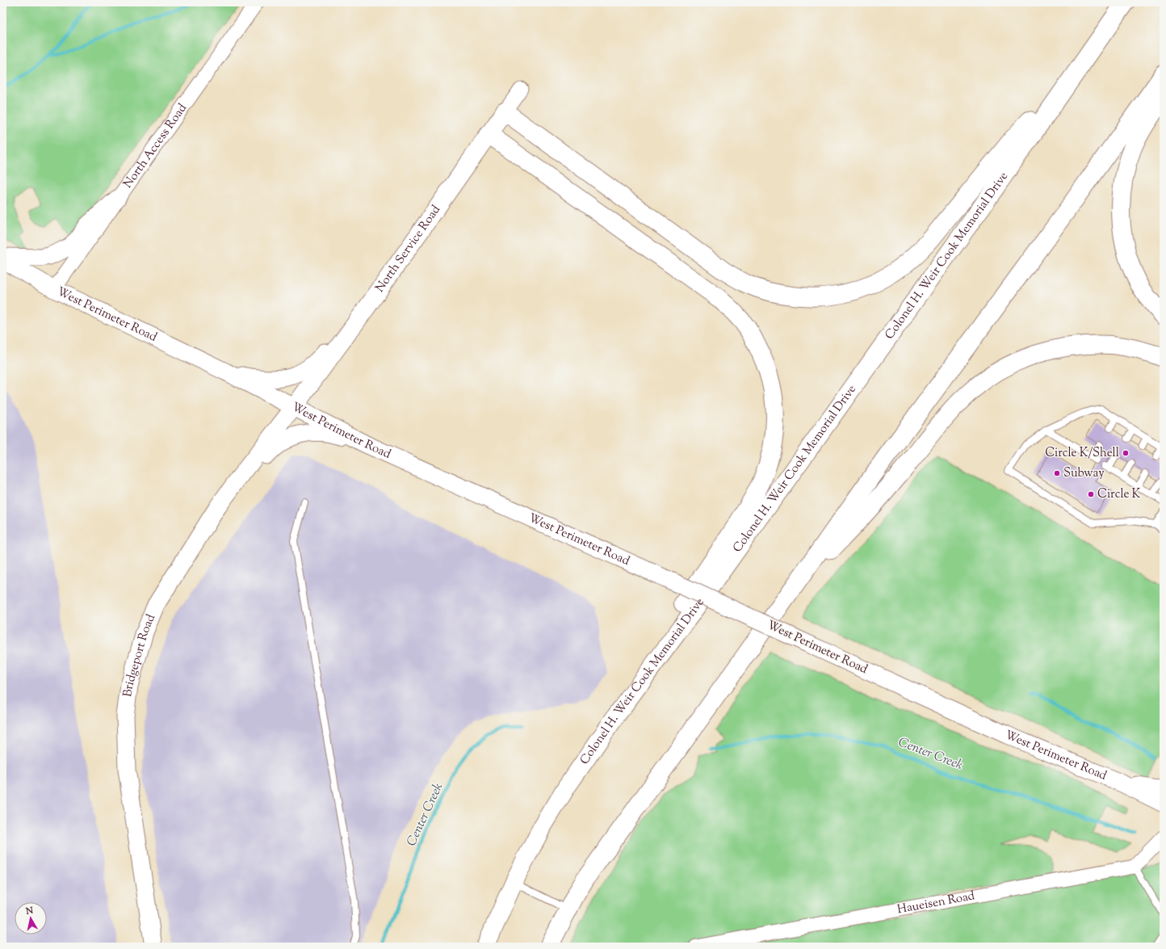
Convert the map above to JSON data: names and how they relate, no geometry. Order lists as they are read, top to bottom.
{
  "streets": {
    "highway": ["Colonel H. Weir Cook Memorial Drive"],
    "street": [
      "North Access Road",
      "North Service Road",
      "West Perimeter Road",
      "Bridgeport Road",
      "Haueisen Road"
    ]
  },
  "crossings": [
    ["North Access Road", "West Perimeter Road"],
    ["North Service Road", "West Perimeter Road"],
    ["North Service Road", "Bridgeport Road"],
    ["West Perimeter Road", "Bridgeport Road"]
  ],
  "water": ["Center Creek"],
  "places": ["Circle K/Shell", "Subway", "Circle K"],
  "north": "top"
}
